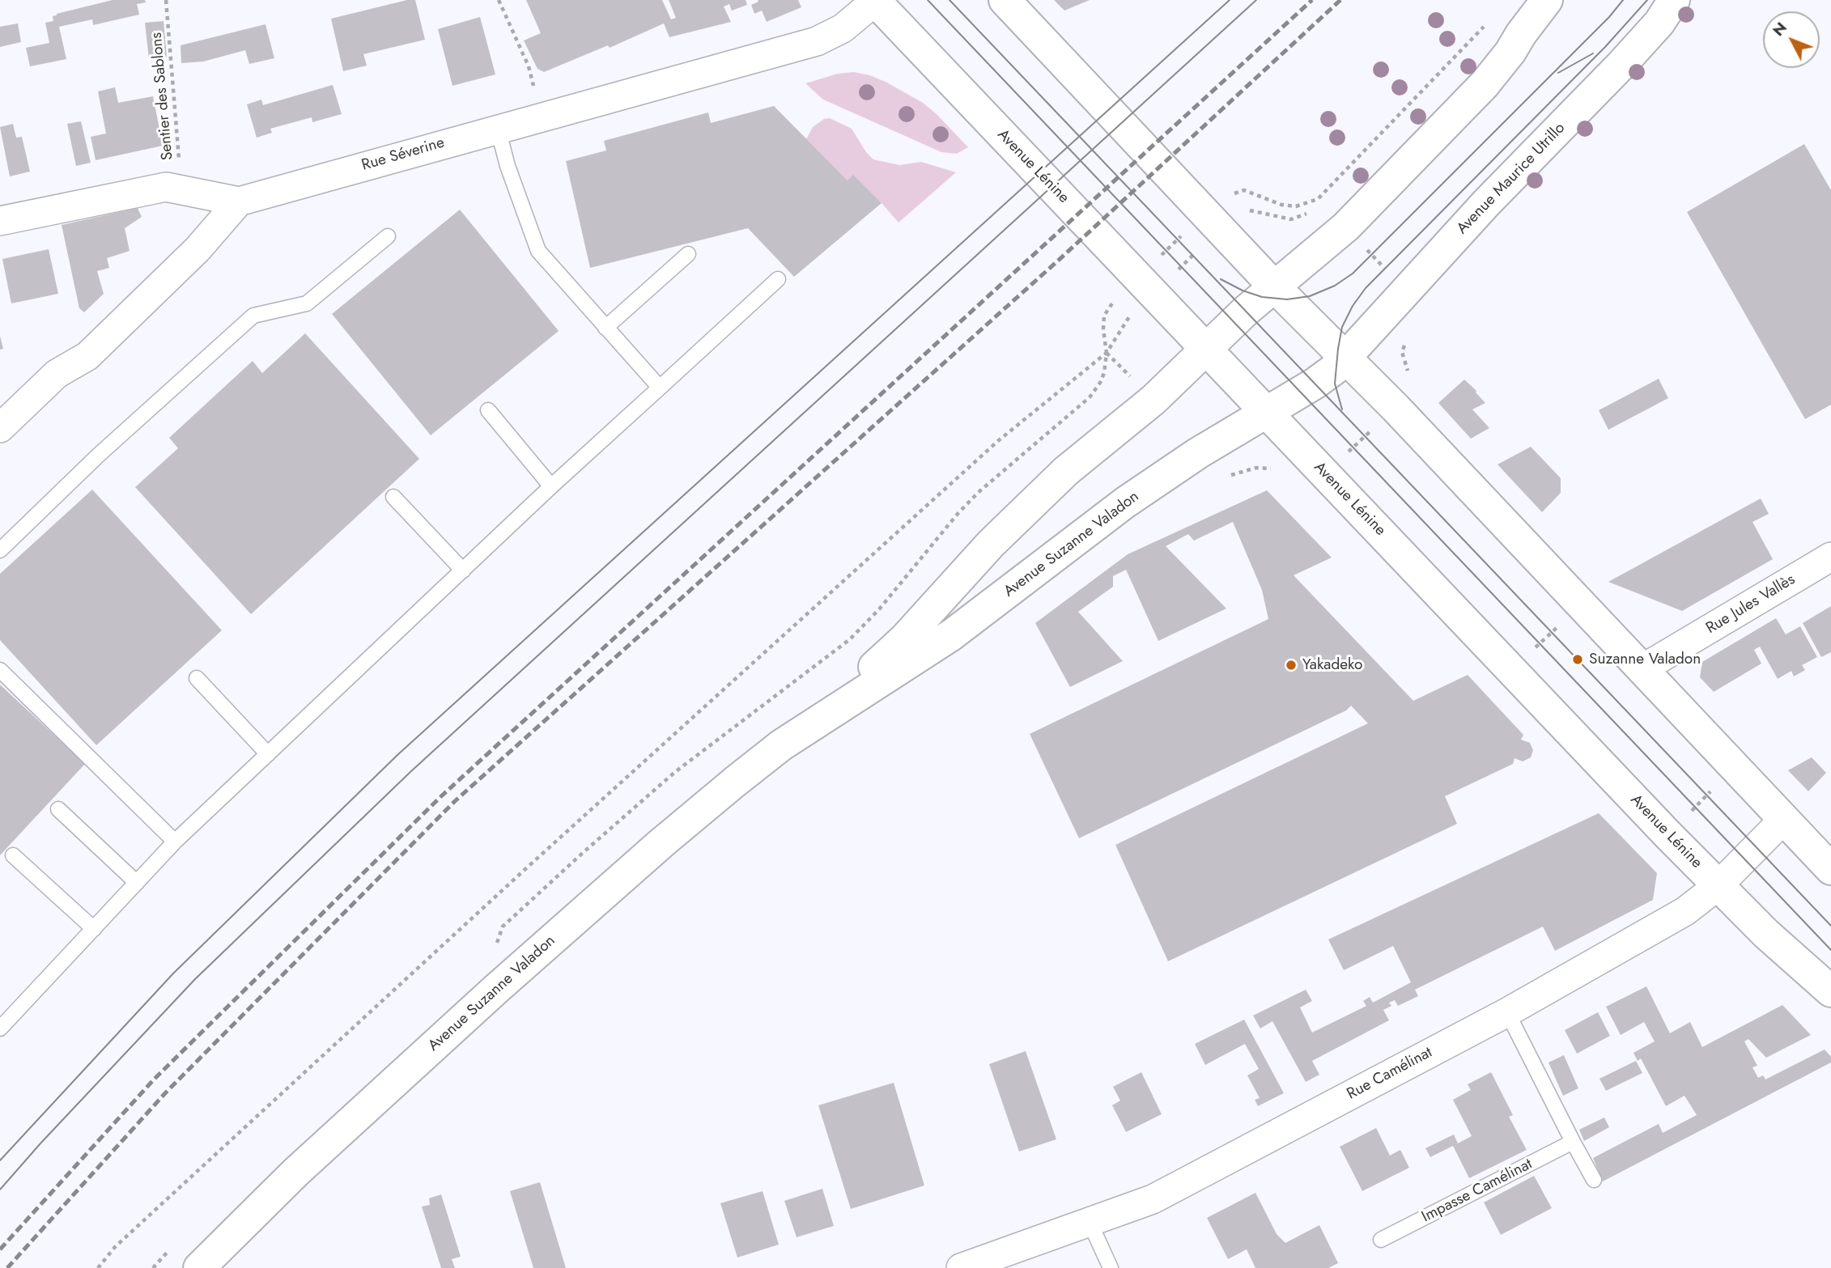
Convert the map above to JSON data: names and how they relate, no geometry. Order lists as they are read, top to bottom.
{
  "streets": {
    "street": [
      "Rue Séverine",
      "Avenue Lénine",
      "Avenue Maurice Utrillo",
      "Avenue Suzanne Valadon",
      "Rue Jules Vallès",
      "Rue Camélinat"
    ],
    "lane": ["Impasse Camélinat"],
    "path": ["Sentier des Sablons"]
  },
  "crossings": [
    ["Rue Séverine", "Avenue Lénine"],
    ["Avenue Lénine", "Avenue Suzanne Valadon"],
    ["Avenue Lénine", "Rue Camélinat"],
    ["Avenue Maurice Utrillo", "Avenue Suzanne Valadon"]
  ],
  "places": ["Suzanne Valadon", "Yakadeko"],
  "north": "top left"
}
